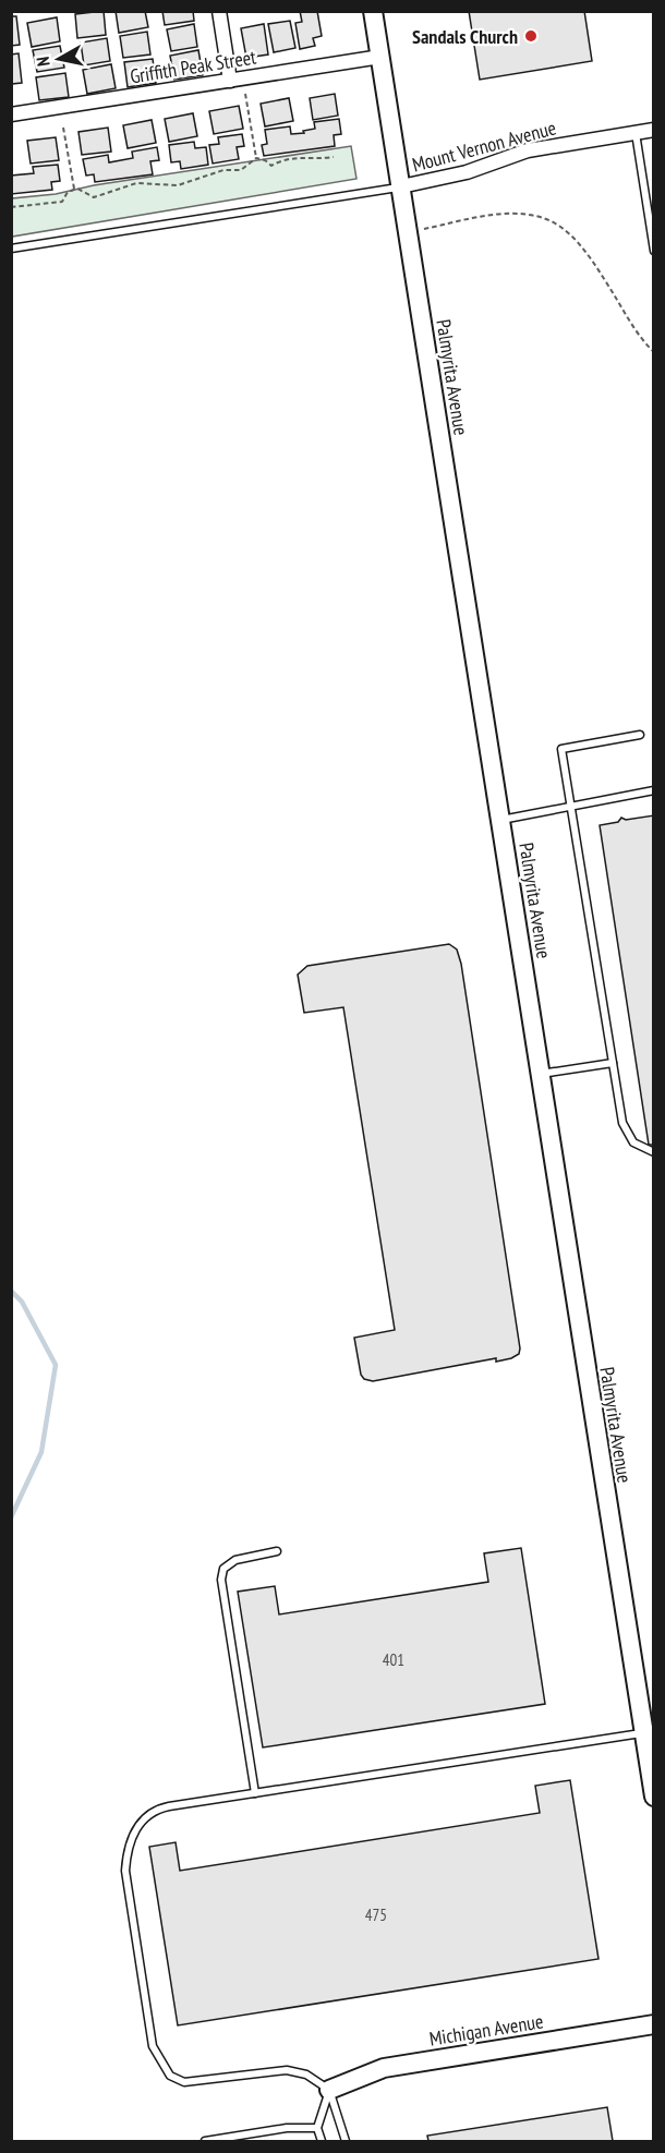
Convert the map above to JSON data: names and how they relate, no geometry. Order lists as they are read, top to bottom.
{
  "streets": {
    "street": [
      "Griffith Peak Street",
      "Mount Vernon Avenue",
      "Palmyrita Avenue",
      "Michigan Avenue"
    ]
  },
  "crossings": [
    ["Griffith Peak Street", "Palmyrita Avenue"],
    ["Mount Vernon Avenue", "Palmyrita Avenue"]
  ],
  "places": ["Sandals Church"],
  "house_numbers": ["401", "475"],
  "north": "left"
}
